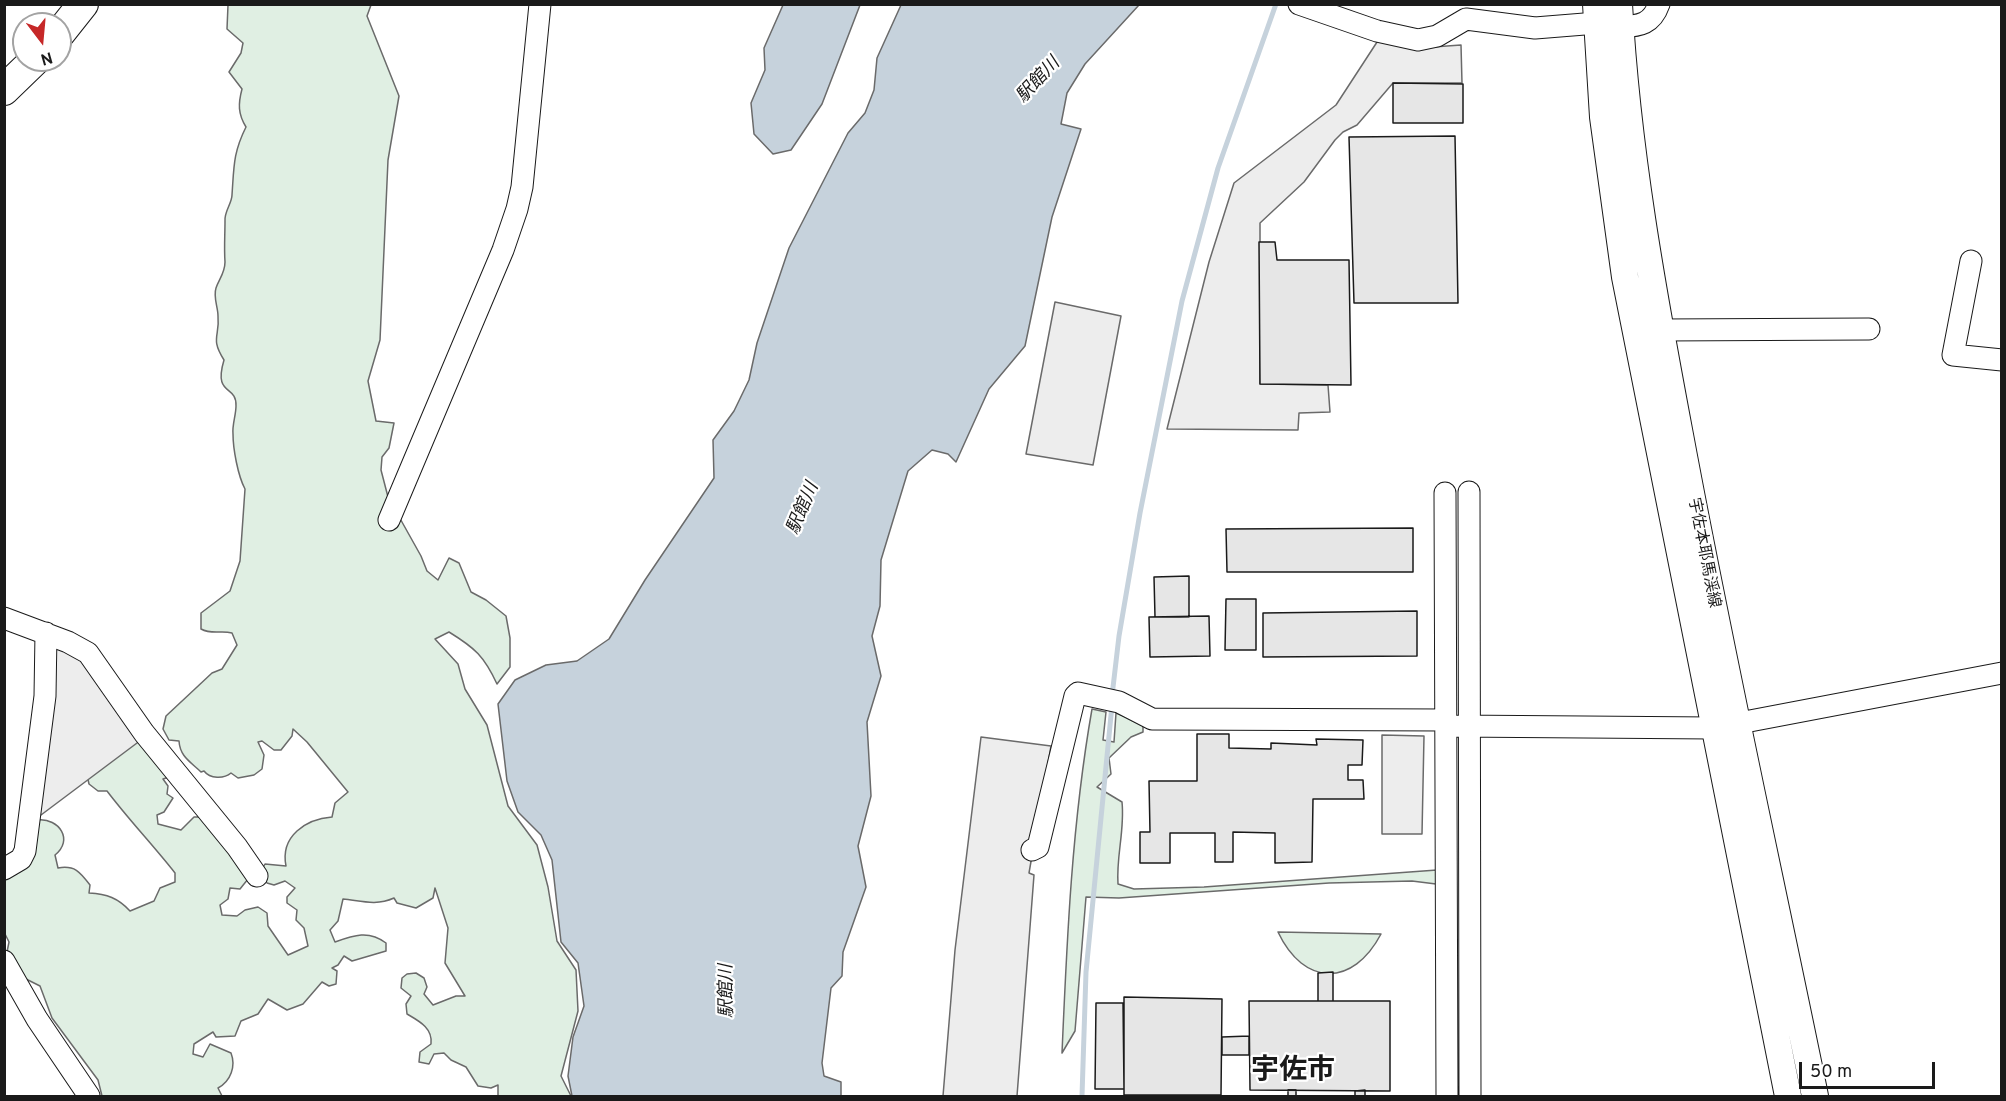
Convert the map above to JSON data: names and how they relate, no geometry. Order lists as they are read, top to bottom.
{
  "streets": {
    "main road": ["宇佐本耶馬渓線"]
  },
  "districts": ["宇佐市"],
  "water": ["駅館川"],
  "scale_bar": "50 m",
  "north": "bottom"
}
